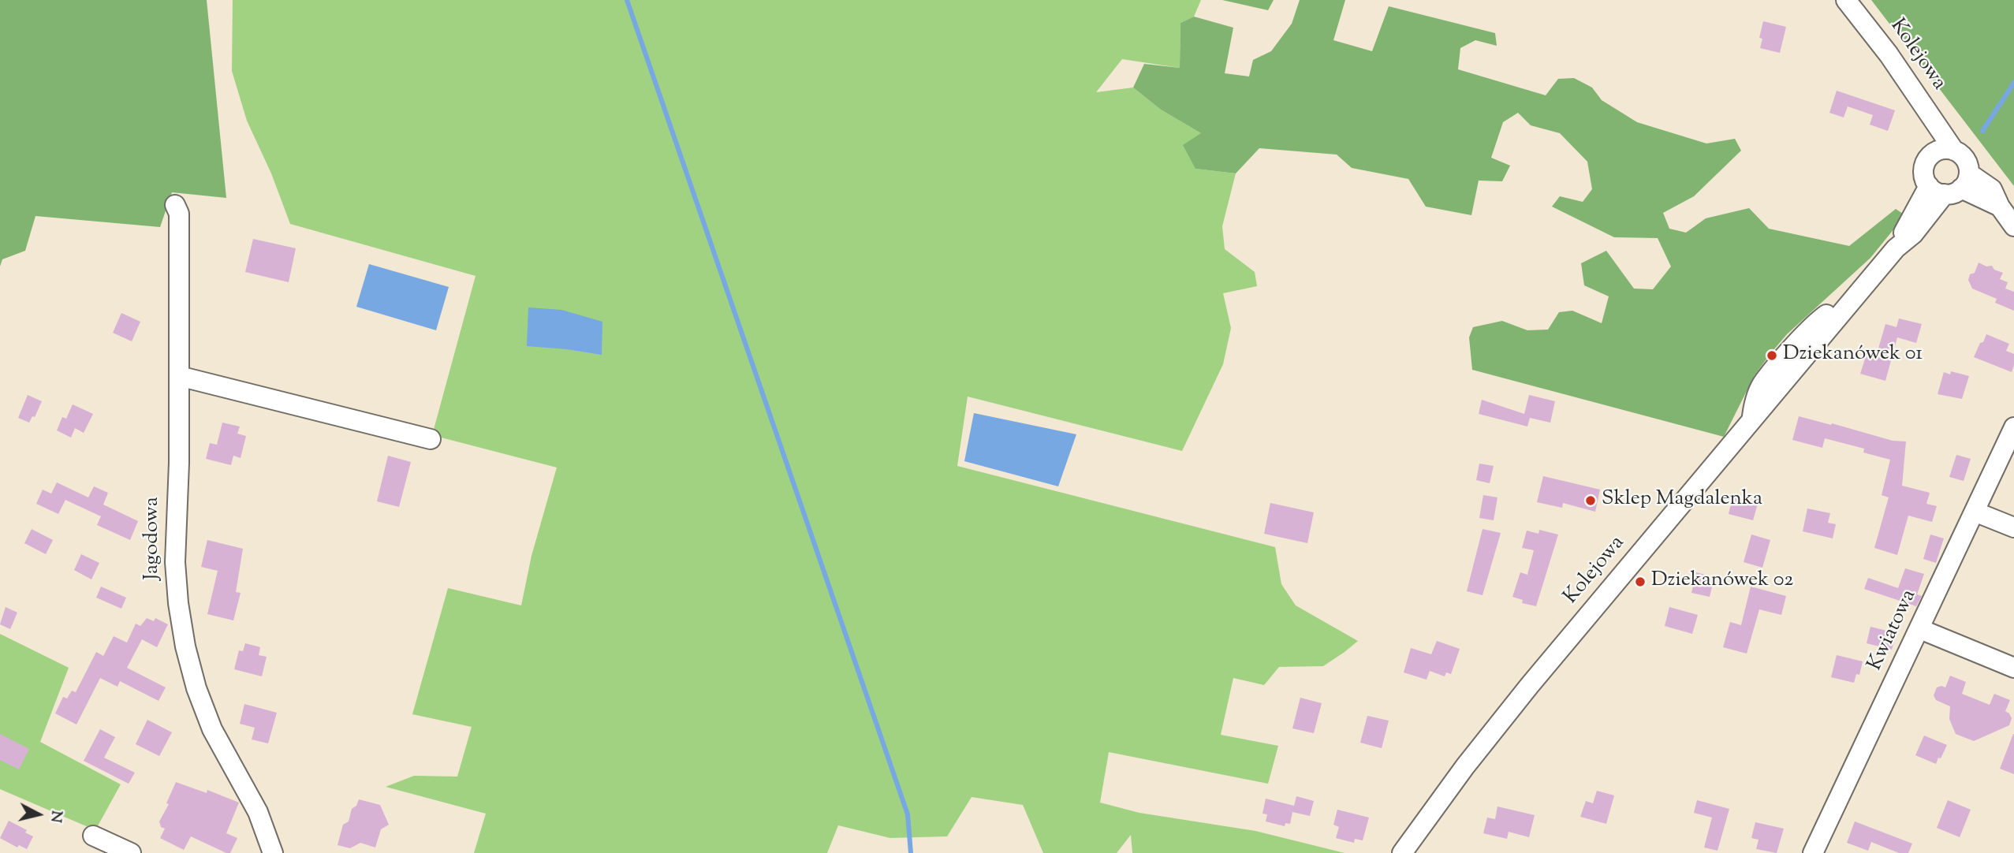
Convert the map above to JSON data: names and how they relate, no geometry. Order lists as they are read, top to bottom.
{
  "streets": {
    "street": ["Kolejowa", "Jagodowa", "Kwiatowa"]
  },
  "places": ["Dziekanówek 01", "Sklep Magdalenka", "Dziekanówek 02"],
  "north": "right"
}
